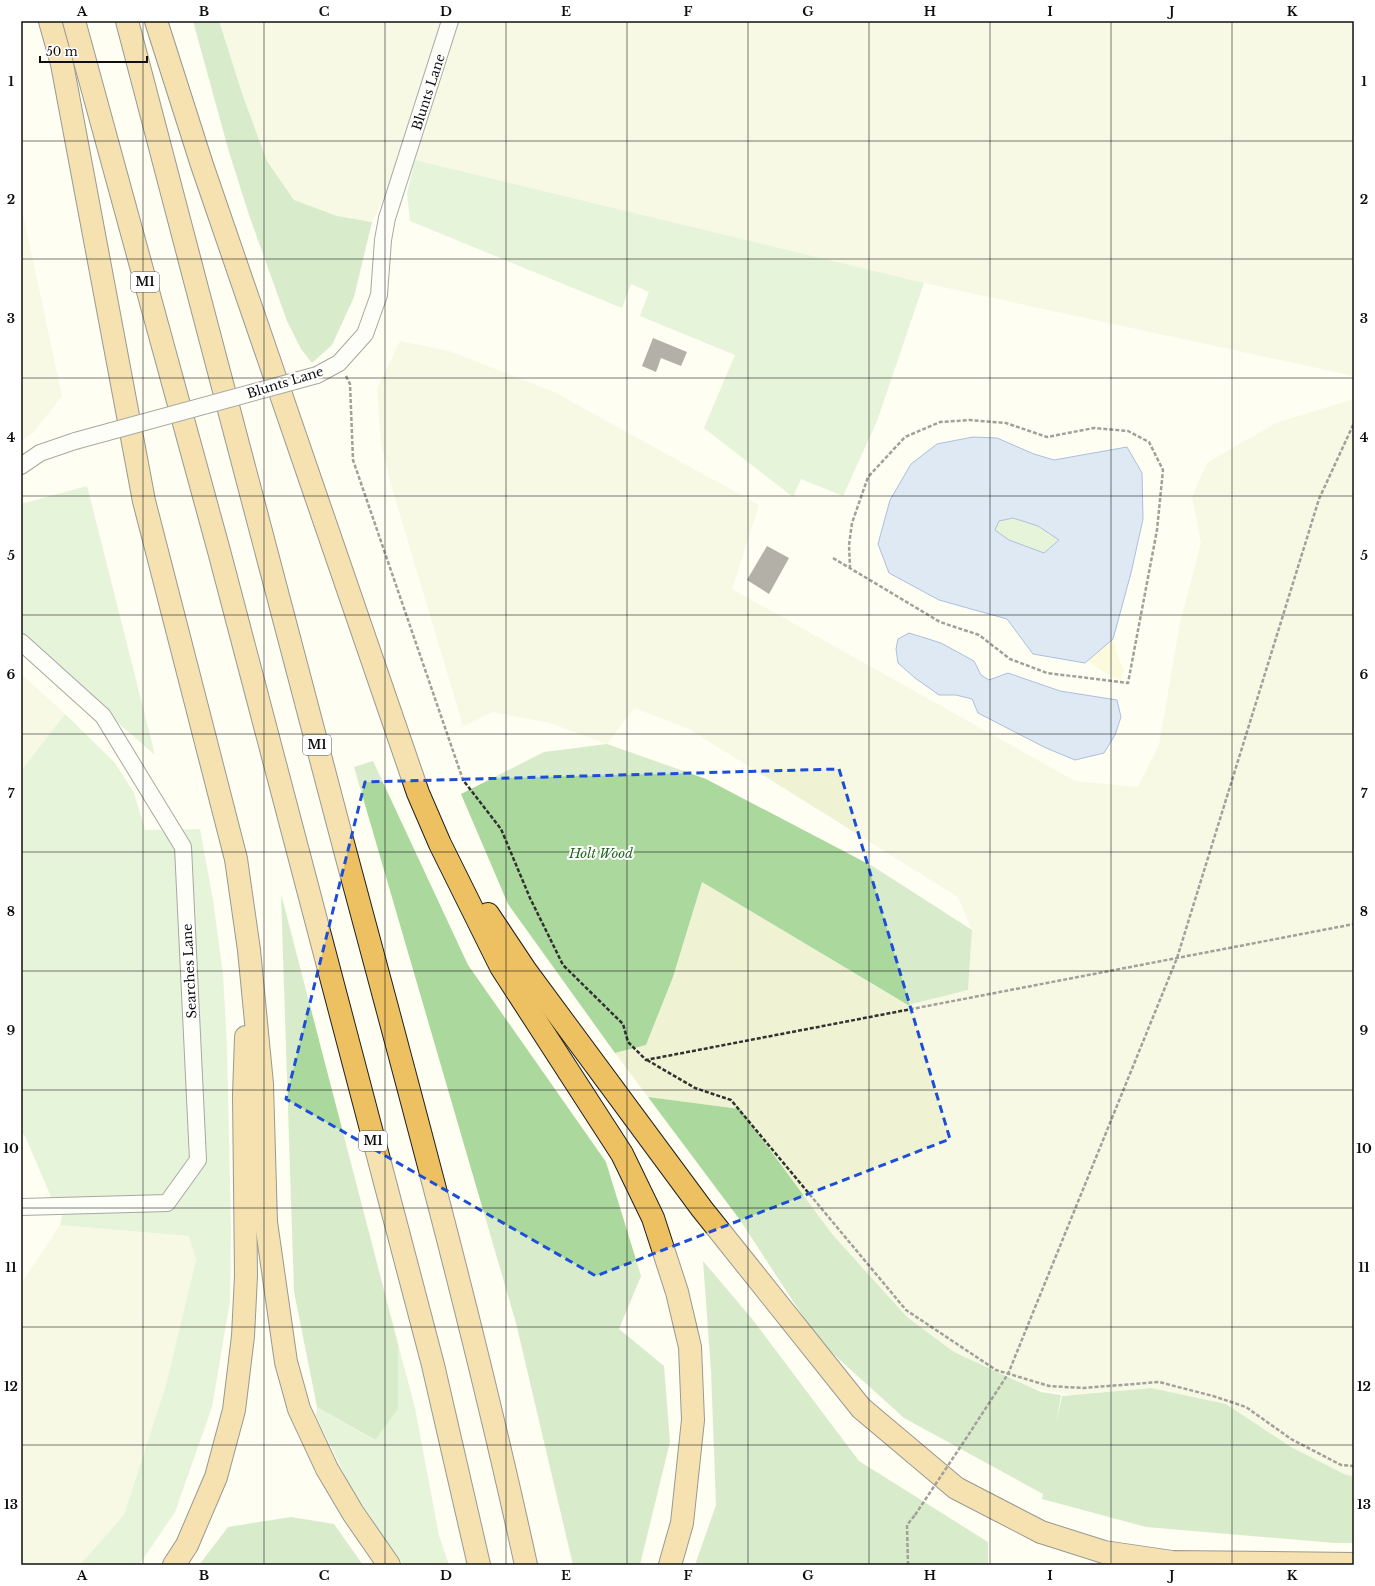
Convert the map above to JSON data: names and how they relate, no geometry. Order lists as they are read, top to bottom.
{
  "streets": {
    "highway": ["M1"],
    "street": ["Blunts Lane", "Searches Lane"]
  },
  "parks": ["Holt Wood"],
  "scale_bar": "50 m",
  "grid": {
    "columns": [
      "A",
      "B",
      "C",
      "D",
      "E",
      "F",
      "G",
      "H",
      "I",
      "J",
      "K"
    ],
    "rows": [
      "1",
      "2",
      "3",
      "4",
      "5",
      "6",
      "7",
      "8",
      "9",
      "10",
      "11",
      "12",
      "13"
    ]
  }
}
